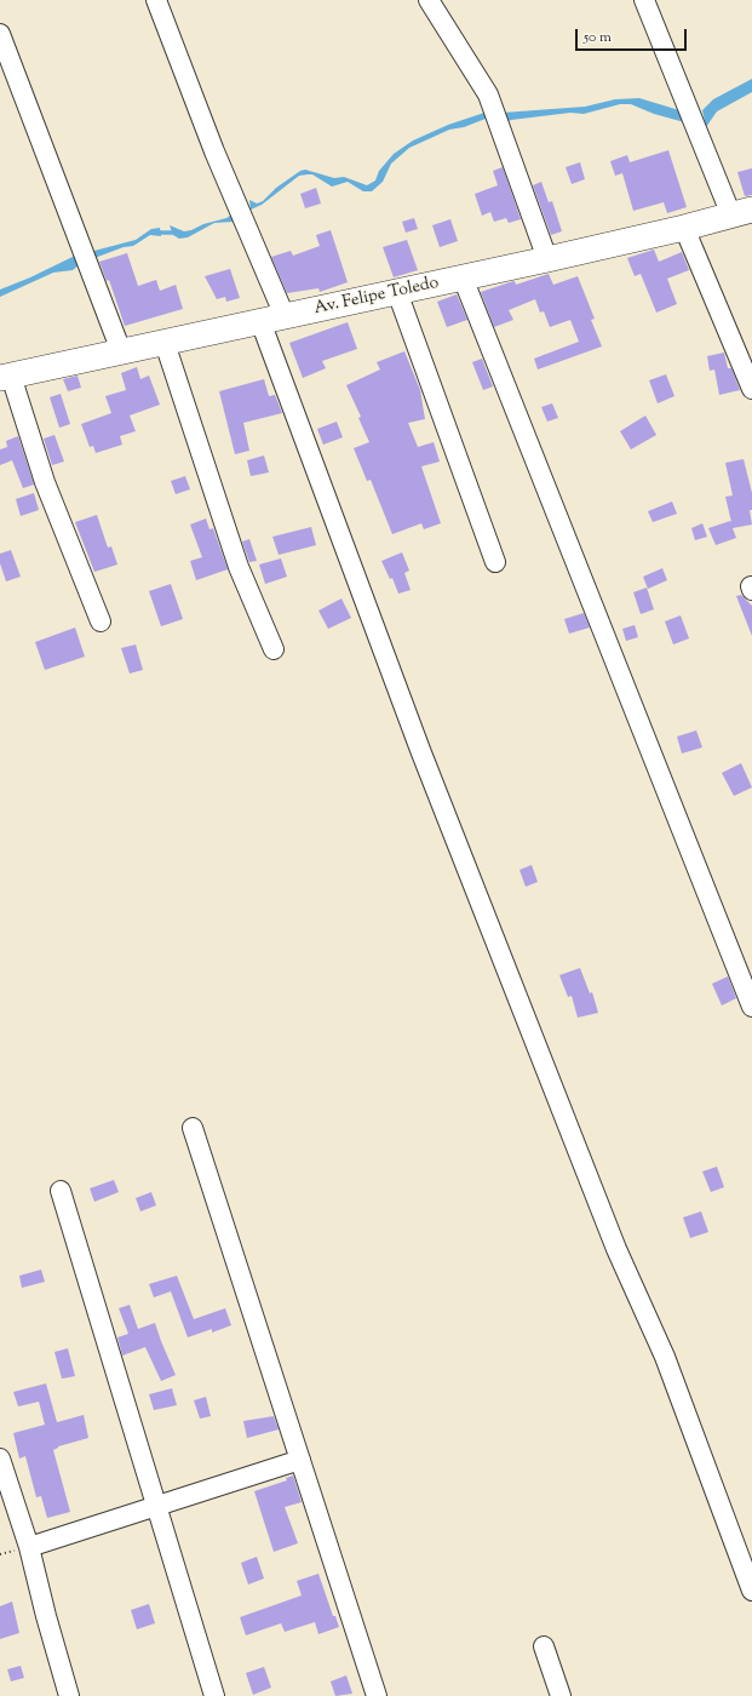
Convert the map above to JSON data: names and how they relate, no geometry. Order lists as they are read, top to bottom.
{
  "streets": {
    "main road": ["Av. Felipe Toledo"]
  },
  "scale_bar": "50 m"
}
